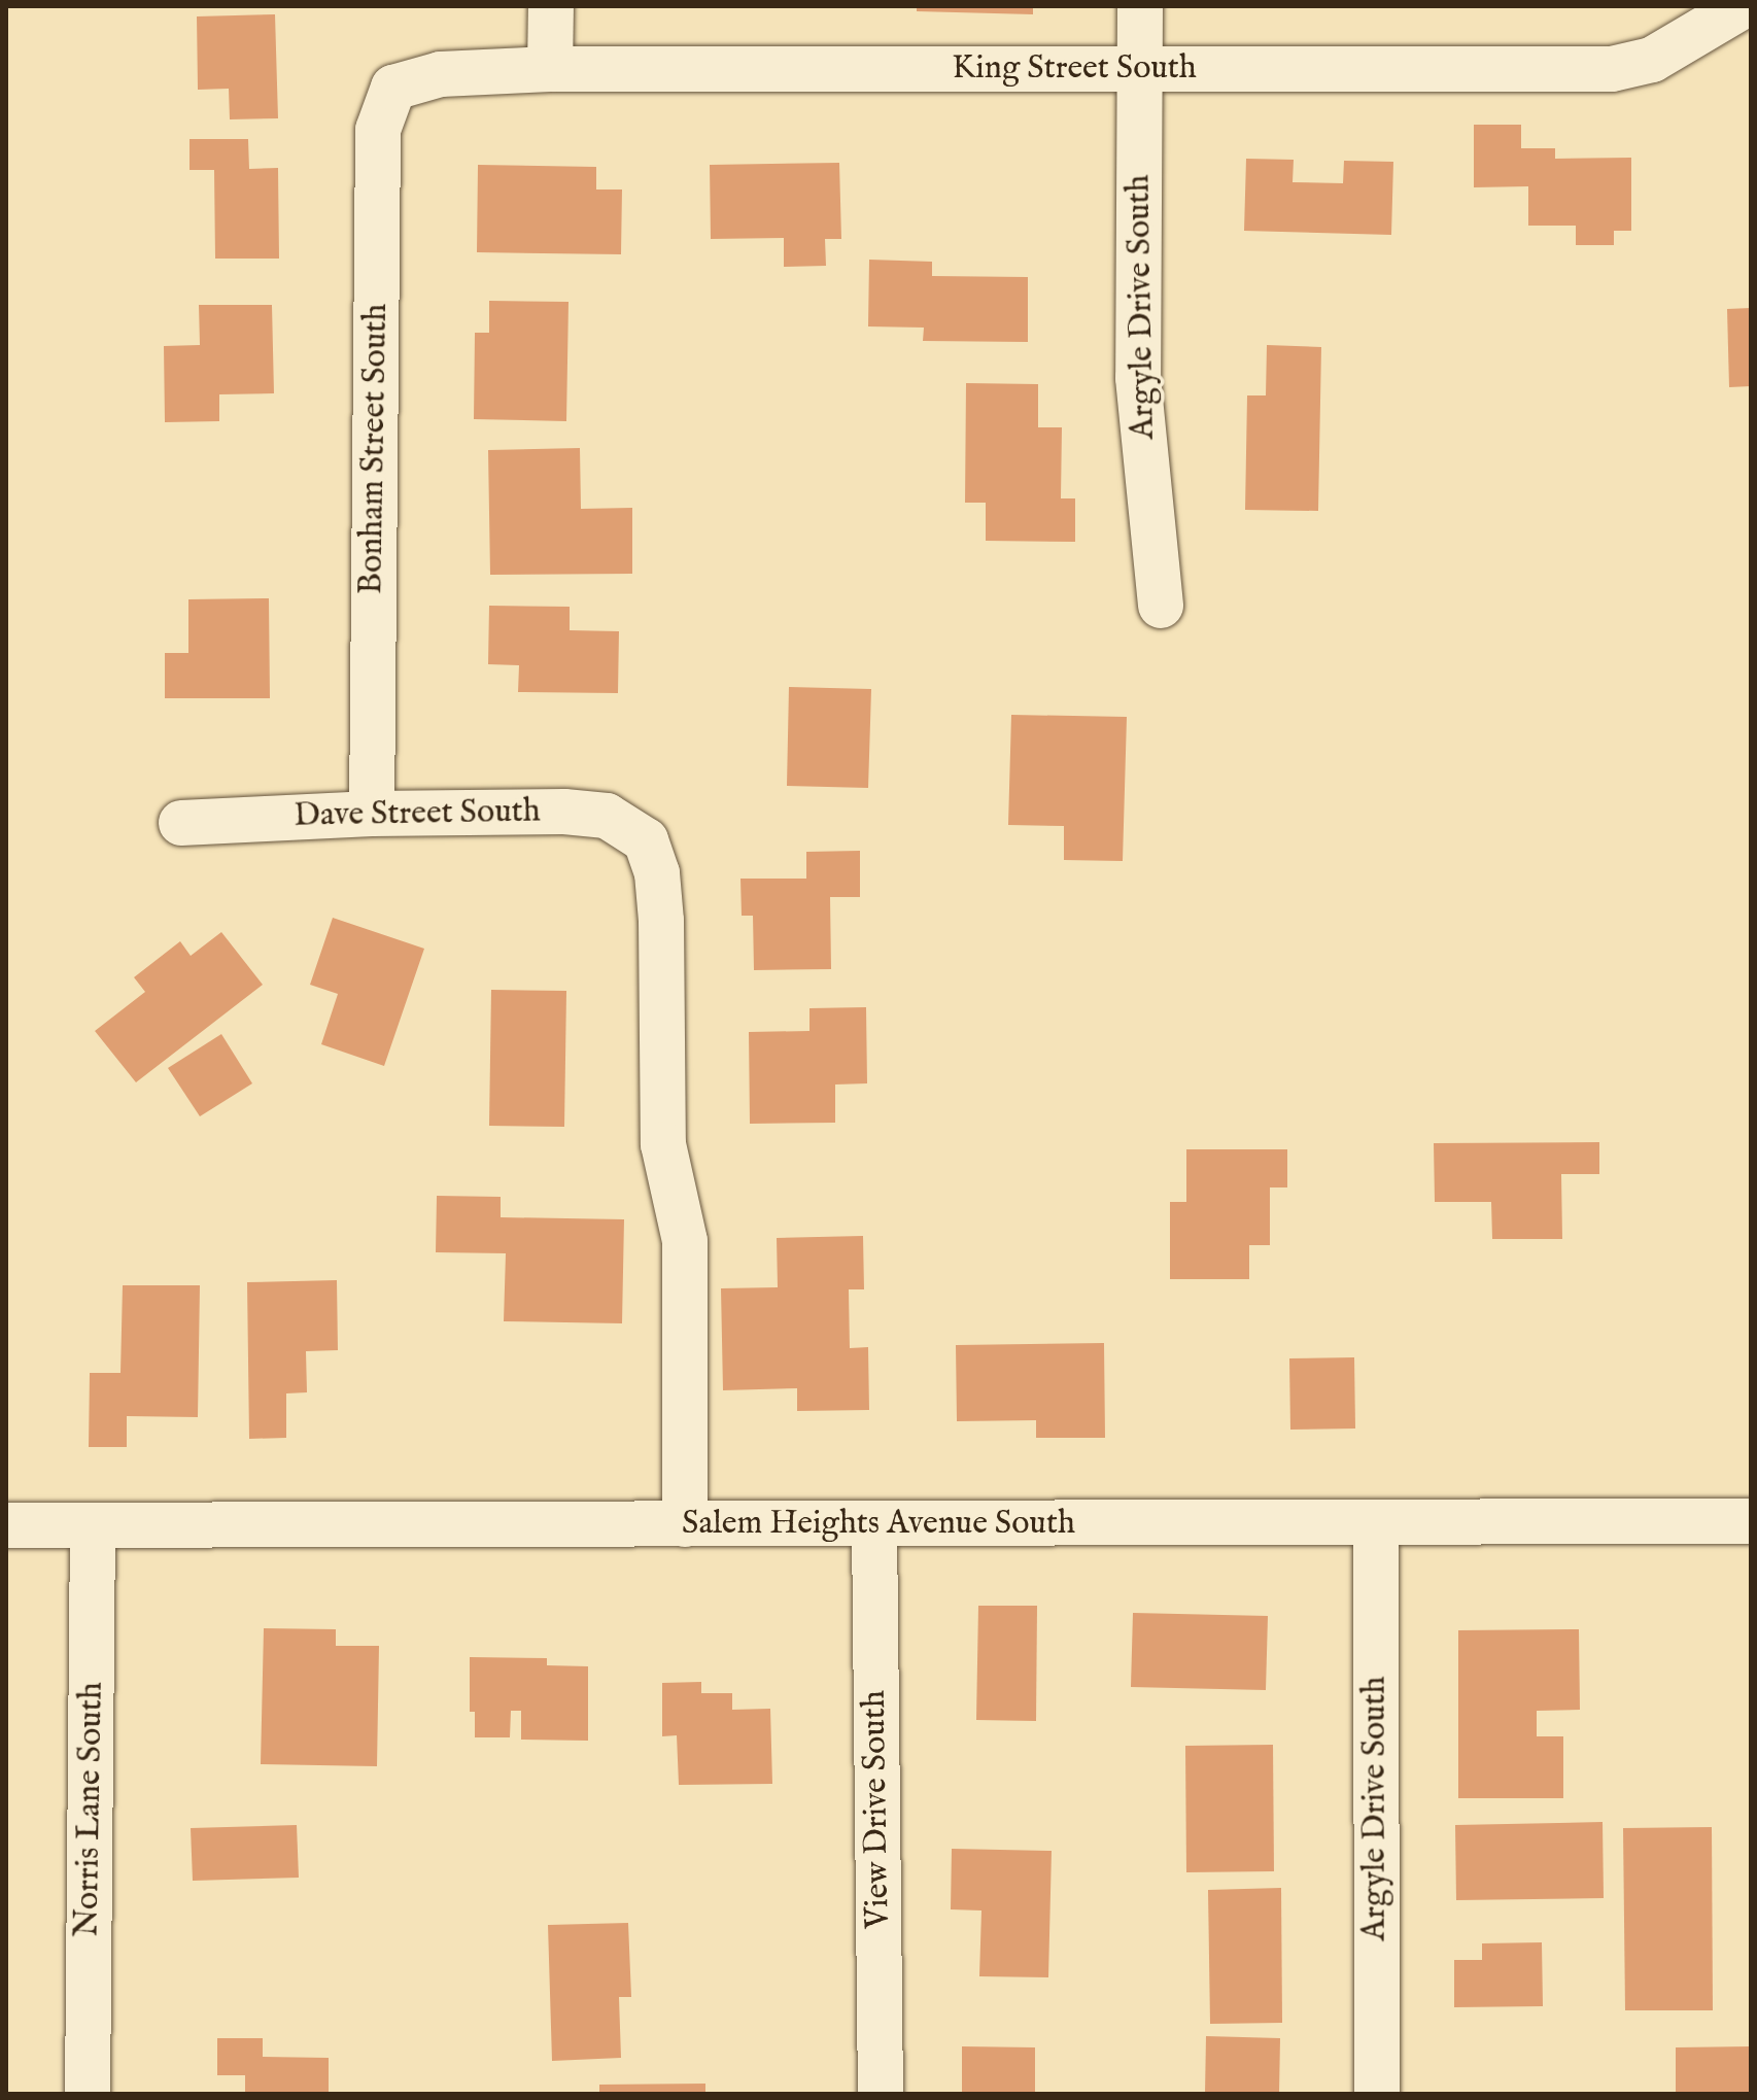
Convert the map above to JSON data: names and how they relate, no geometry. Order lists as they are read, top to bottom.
{
  "streets": {
    "street": [
      "King Street South",
      "Argyle Drive South",
      "Bonham Street South",
      "Dave Street South",
      "Salem Heights Avenue South",
      "Norris Lane South",
      "View Drive South"
    ]
  },
  "crossings": [
    ["King Street South", "Argyle Drive South"],
    ["King Street South", "Bonham Street South"],
    ["Argyle Drive South", "Salem Heights Avenue South"],
    ["Bonham Street South", "Dave Street South"],
    ["Dave Street South", "Salem Heights Avenue South"],
    ["Salem Heights Avenue South", "Norris Lane South"],
    ["Salem Heights Avenue South", "View Drive South"]
  ]
}
